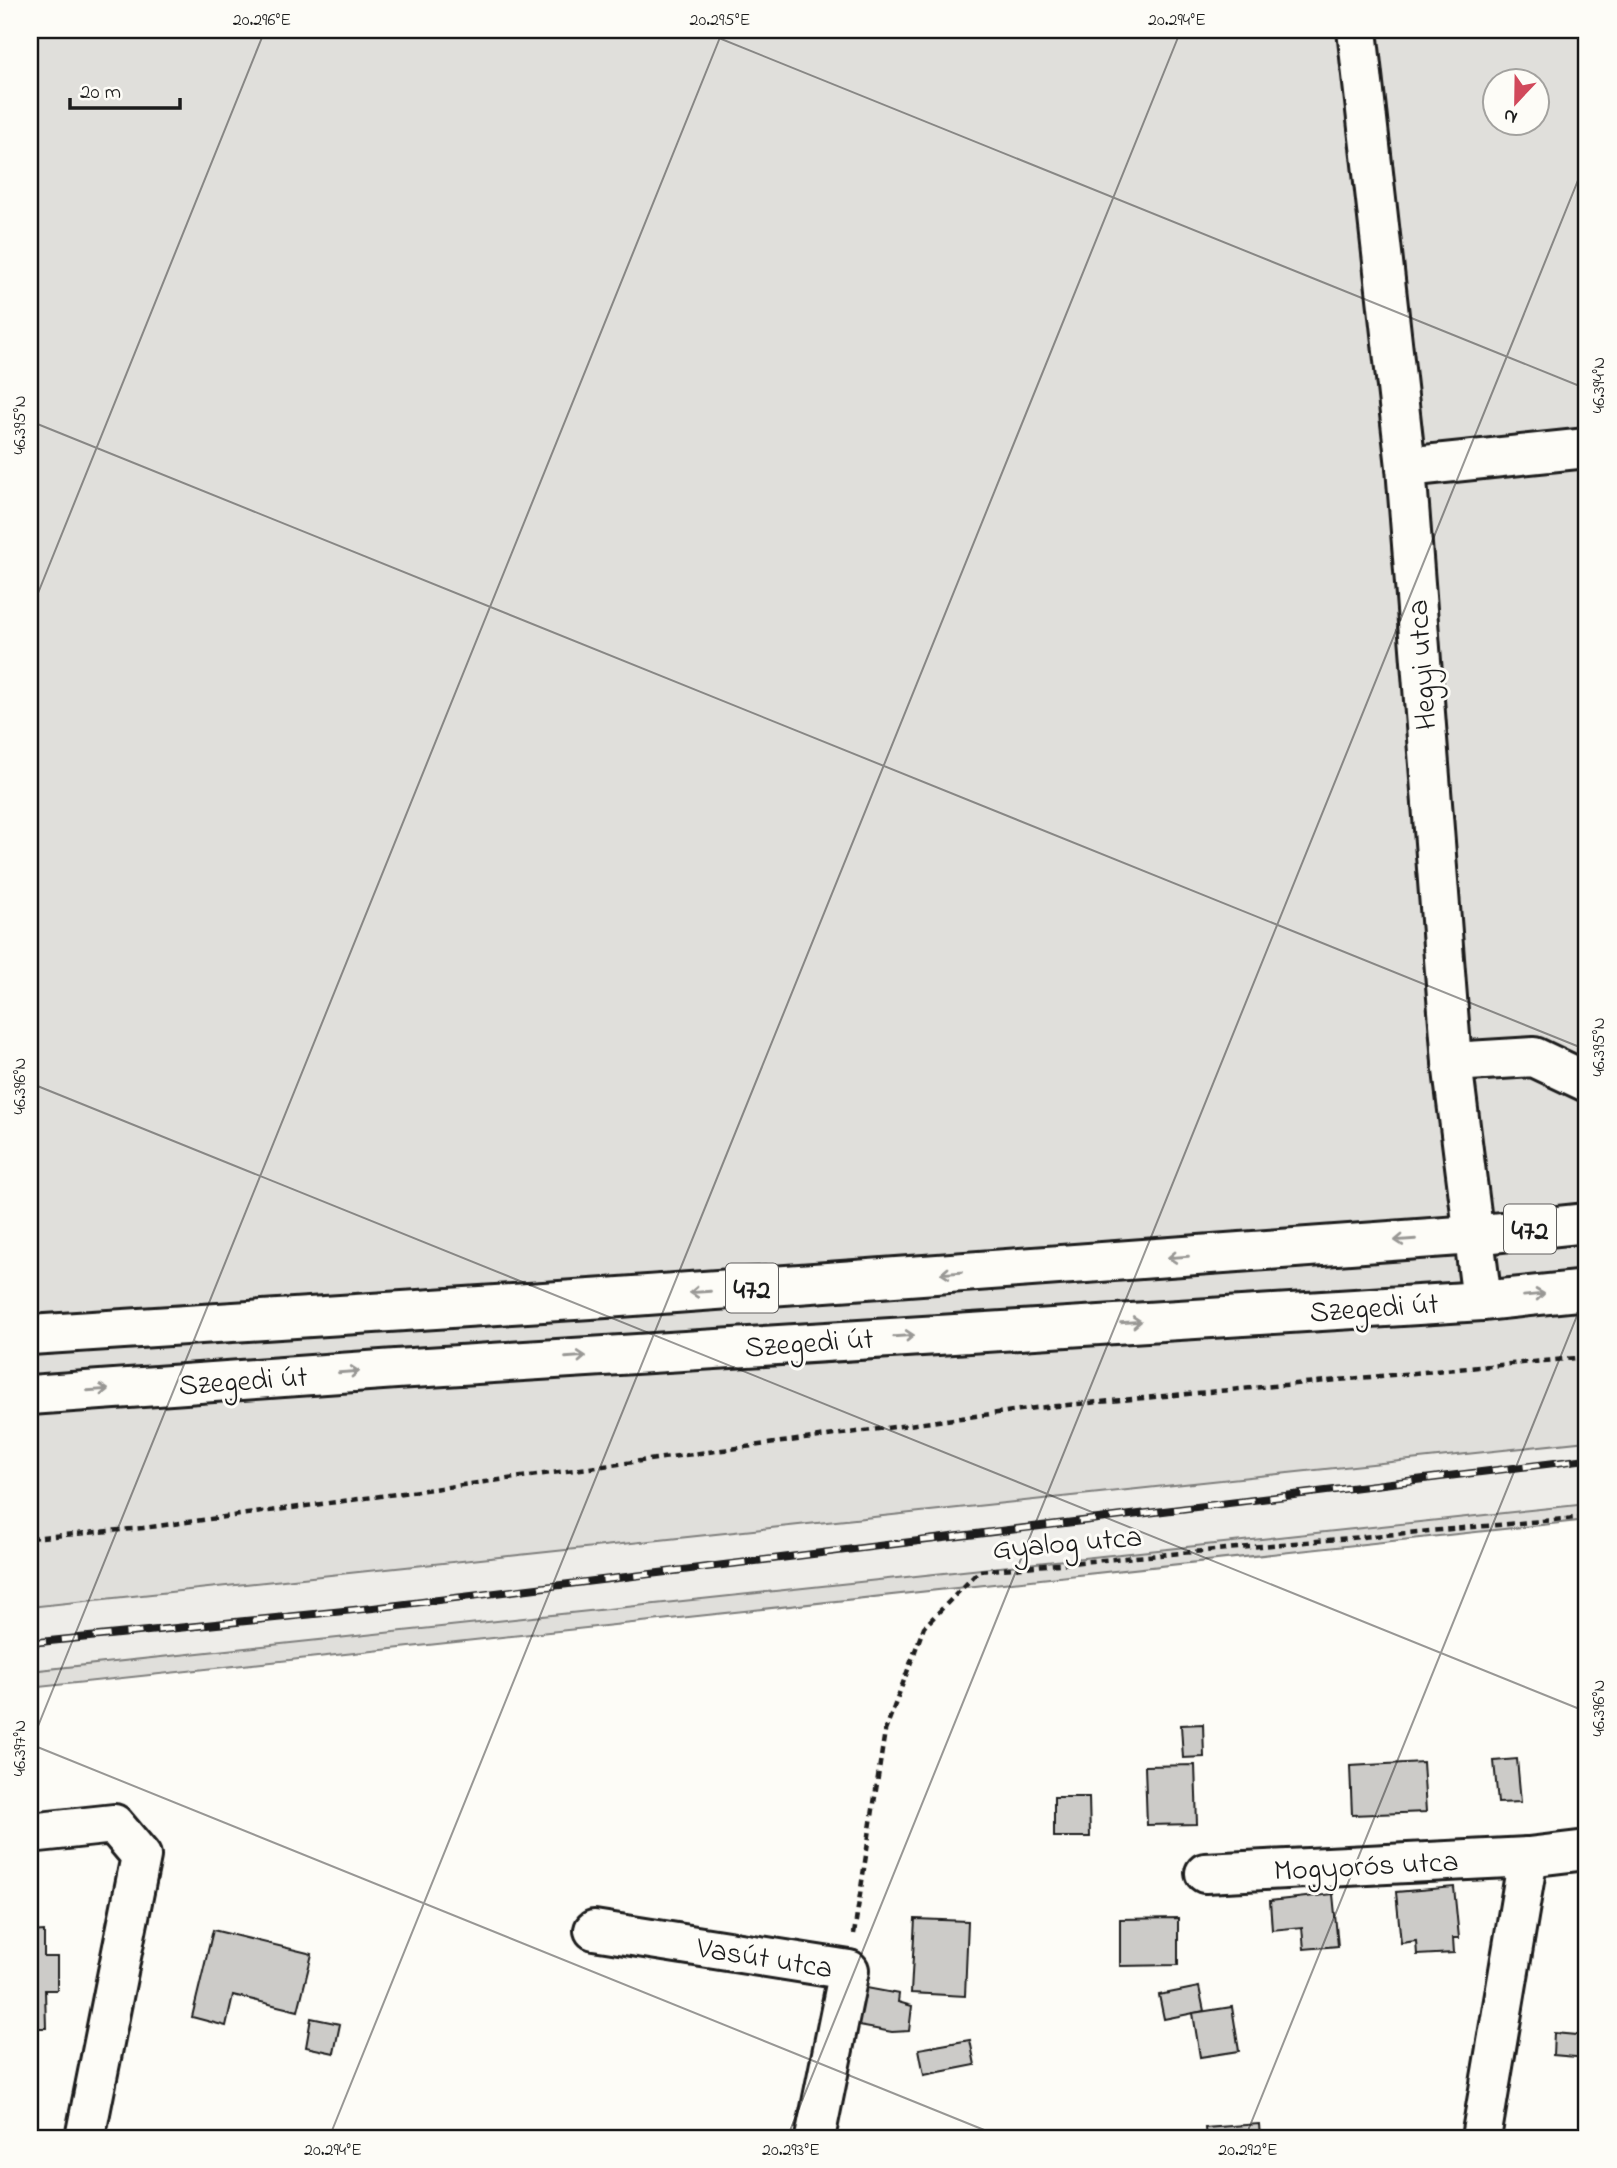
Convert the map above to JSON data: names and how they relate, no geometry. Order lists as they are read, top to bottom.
{
  "streets": {
    "street": [
      "Hegyi utca",
      "472",
      "Szegedi út",
      "Mogyorós utca",
      "Vasút utca"
    ],
    "path": ["Gyalog utca"]
  },
  "crossings": [
    ["Hegyi utca", "472"],
    ["Hegyi utca", "Szegedi út"],
    ["472", "Szegedi út"],
    ["Gyalog utca", "Vasút utca"]
  ],
  "scale_bar": "20 m",
  "north": "bottom",
  "coordinates": [
    "20.296°E",
    "20.295°E",
    "20.294°E",
    "46.394°N",
    "46.395°N",
    "46.396°N",
    "46.397°N",
    "20.293°E",
    "20.292°E"
  ]
}
